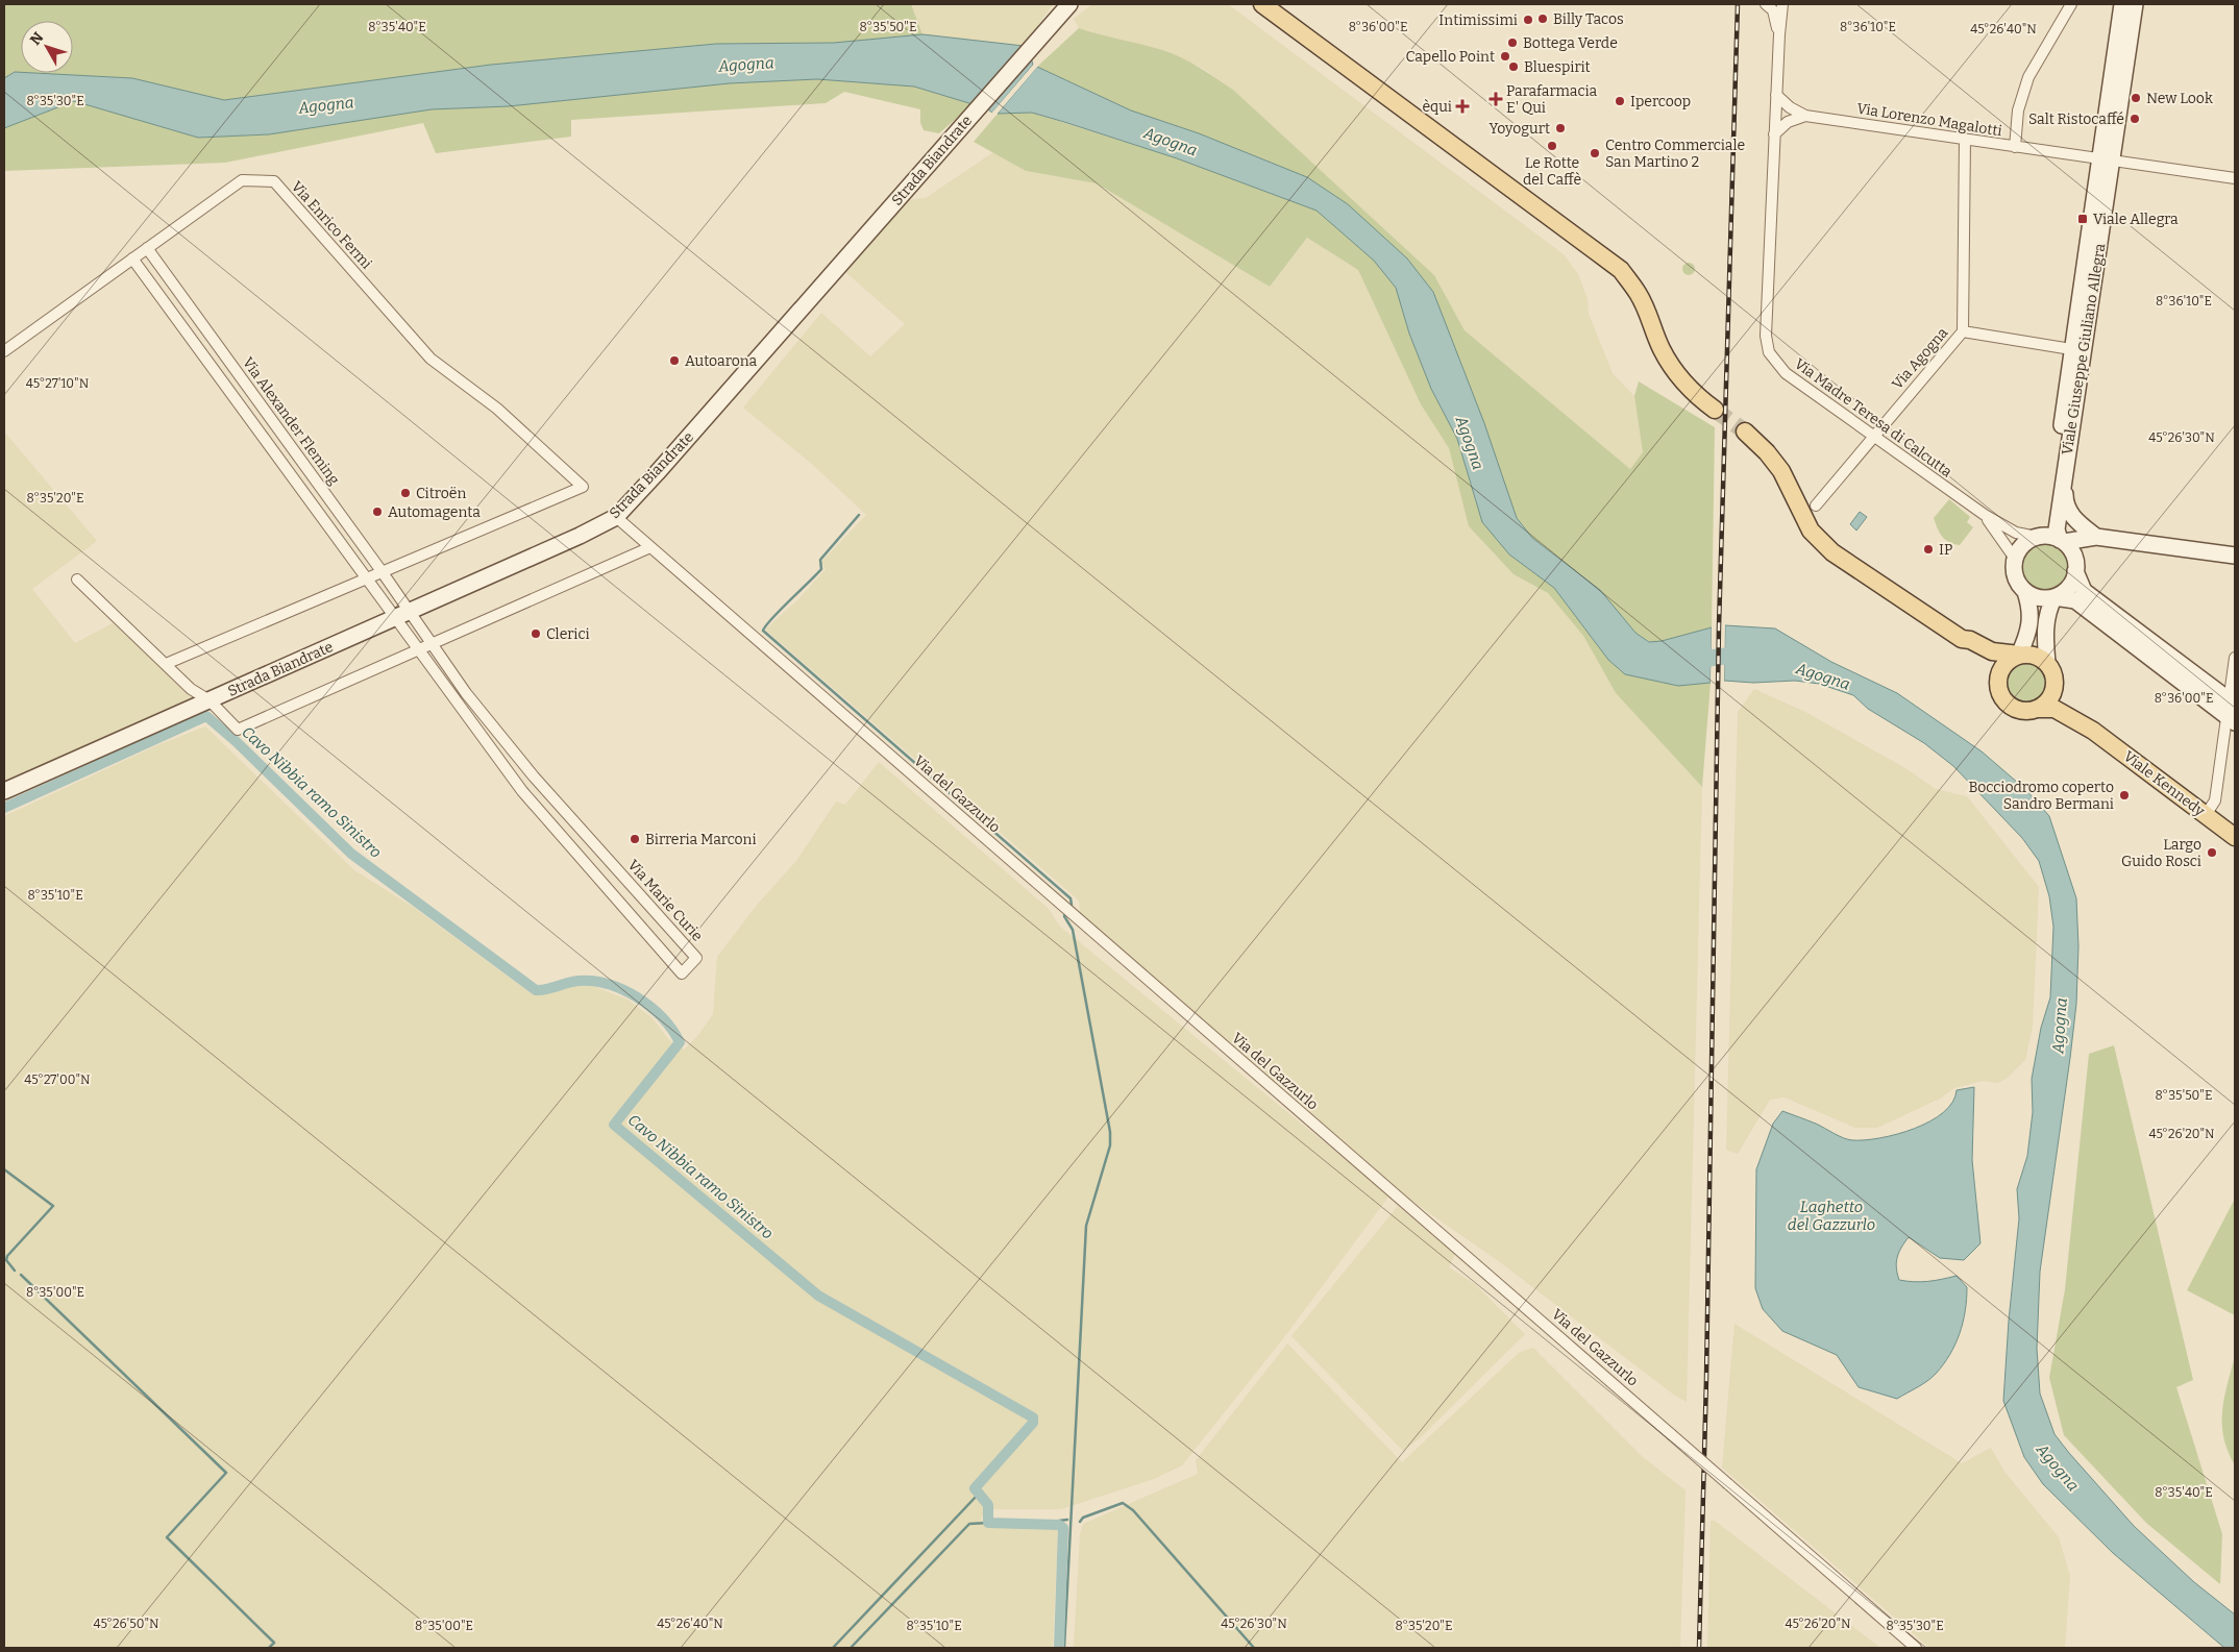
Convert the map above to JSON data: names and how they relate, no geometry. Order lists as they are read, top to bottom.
{
  "streets": {
    "main road": ["Viale Kennedy"],
    "street": [
      "Via Lorenzo Magalotti",
      "Strada Biandrate",
      "Via Enrico Fermi",
      "Viale Giuseppe Giuliano Allegra",
      "Via Agogna",
      "Via Madre Teresa di Calcutta",
      "Via Alexander Fleming",
      "Via del Gazzurlo",
      "Via Marie Curie"
    ]
  },
  "crossings": [
    ["Via Lorenzo Magalotti", "Viale Giuseppe Giuliano Allegra"],
    ["Via Lorenzo Magalotti", "Via Agogna"],
    ["Strada Biandrate", "Via Alexander Fleming"],
    ["Strada Biandrate", "Via del Gazzurlo"],
    ["Strada Biandrate", "Via Marie Curie"],
    ["Via Enrico Fermi", "Via Alexander Fleming"],
    ["Viale Giuseppe Giuliano Allegra", "Via Madre Teresa di Calcutta"],
    ["Via Agogna", "Via Madre Teresa di Calcutta"],
    ["Via Alexander Fleming", "Via Marie Curie"]
  ],
  "water": ["Agogna", "Cavo Nibbia ramo Sinistro", "Laghetto del Gazzurlo"],
  "places": {
    "other": [
      "Billy Tacos",
      "Intimissimi",
      "Bottega Verde",
      "Capello Point",
      "Bluespirit",
      "New Look",
      "Ipercoop",
      "Salt Ristocaffé",
      "Yoyogurt",
      "Le Rotte del Caffè",
      "Centro Commerciale San Martino 2",
      "Autoarona",
      "Citroën",
      "Automagenta",
      "IP",
      "Clerici",
      "Bocciodromo coperto Sandro Bermani",
      "Birreria Marconi",
      "Largo Guido Rosci"
    ],
    "health": ["Parafarmacia E' Qui", "èqui"],
    "transit": ["Viale Allegra"]
  },
  "north": "top left",
  "coordinates": [
    "8°36'00\"E",
    "8°35'40\"E",
    "8°35'50\"E",
    "8°36'10\"E",
    "45°26'40\"N",
    "8°35'30\"E",
    "45°27'10\"N",
    "45°26'30\"N",
    "8°35'20\"E",
    "8°35'10\"E",
    "45°27'00\"N",
    "45°26'20\"N",
    "8°35'00\"E",
    "45°26'50\"N"
  ]
}
